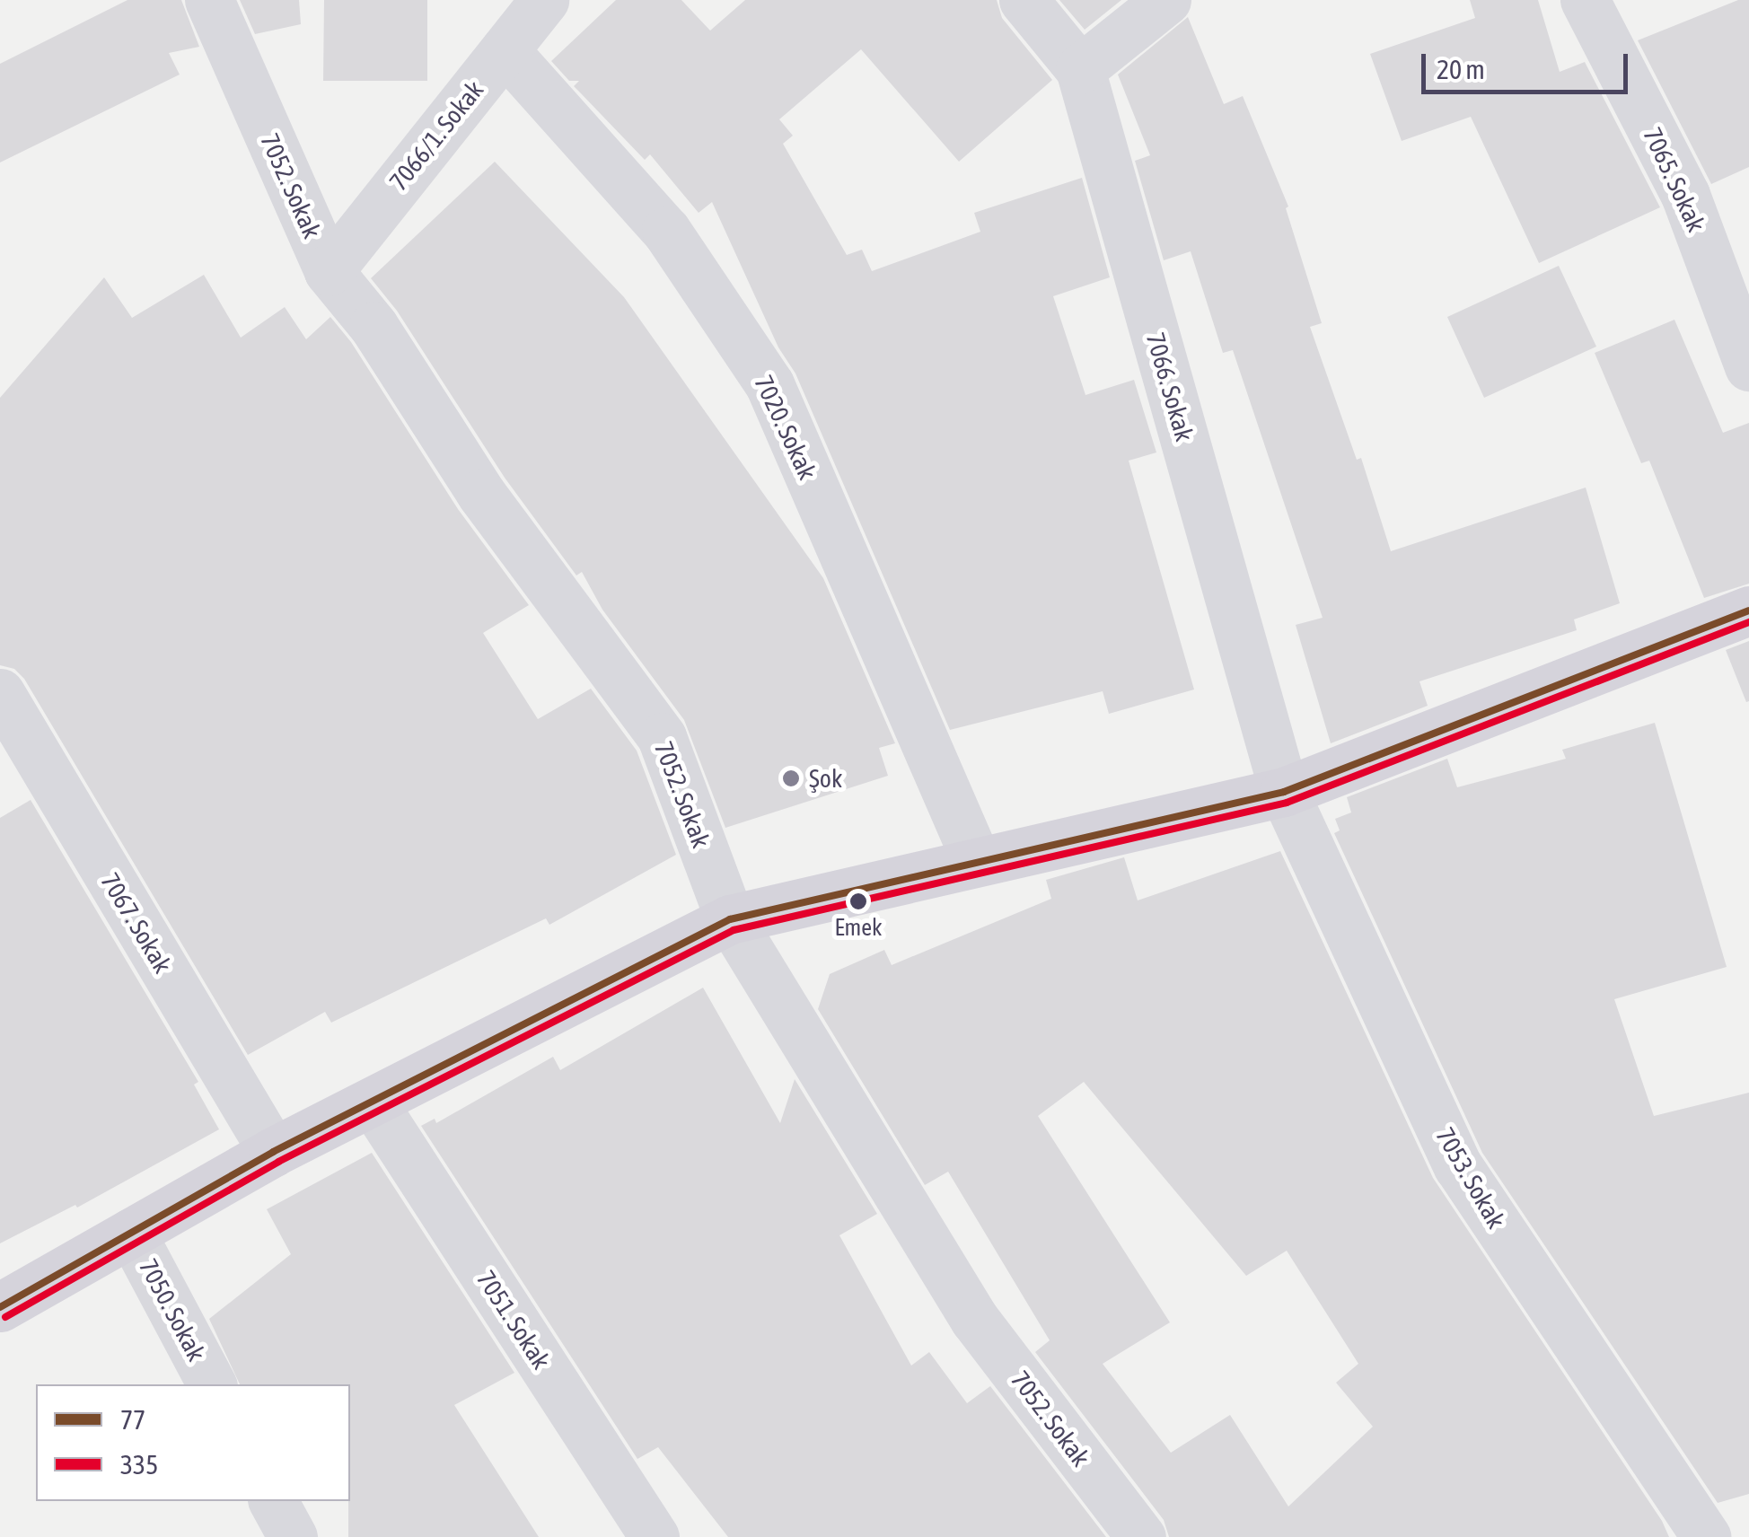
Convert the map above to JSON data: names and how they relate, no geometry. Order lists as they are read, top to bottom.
{
  "streets": {
    "street": [
      "7066/1. Sokak",
      "7065. Sokak",
      "7052. Sokak",
      "7066. Sokak",
      "7020. Sokak",
      "7067. Sokak",
      "7053. Sokak",
      "7050. Sokak",
      "7051. Sokak"
    ]
  },
  "crossings": [
    ["7066/1. Sokak", "7052. Sokak"],
    ["7066/1. Sokak", "7020. Sokak"],
    ["7066. Sokak", "7053. Sokak"]
  ],
  "places": ["Şok", "Emek"],
  "lines": ["transit line 77", "transit line 335"],
  "legend": ["77", "335"],
  "scale_bar": "20 m"
}
